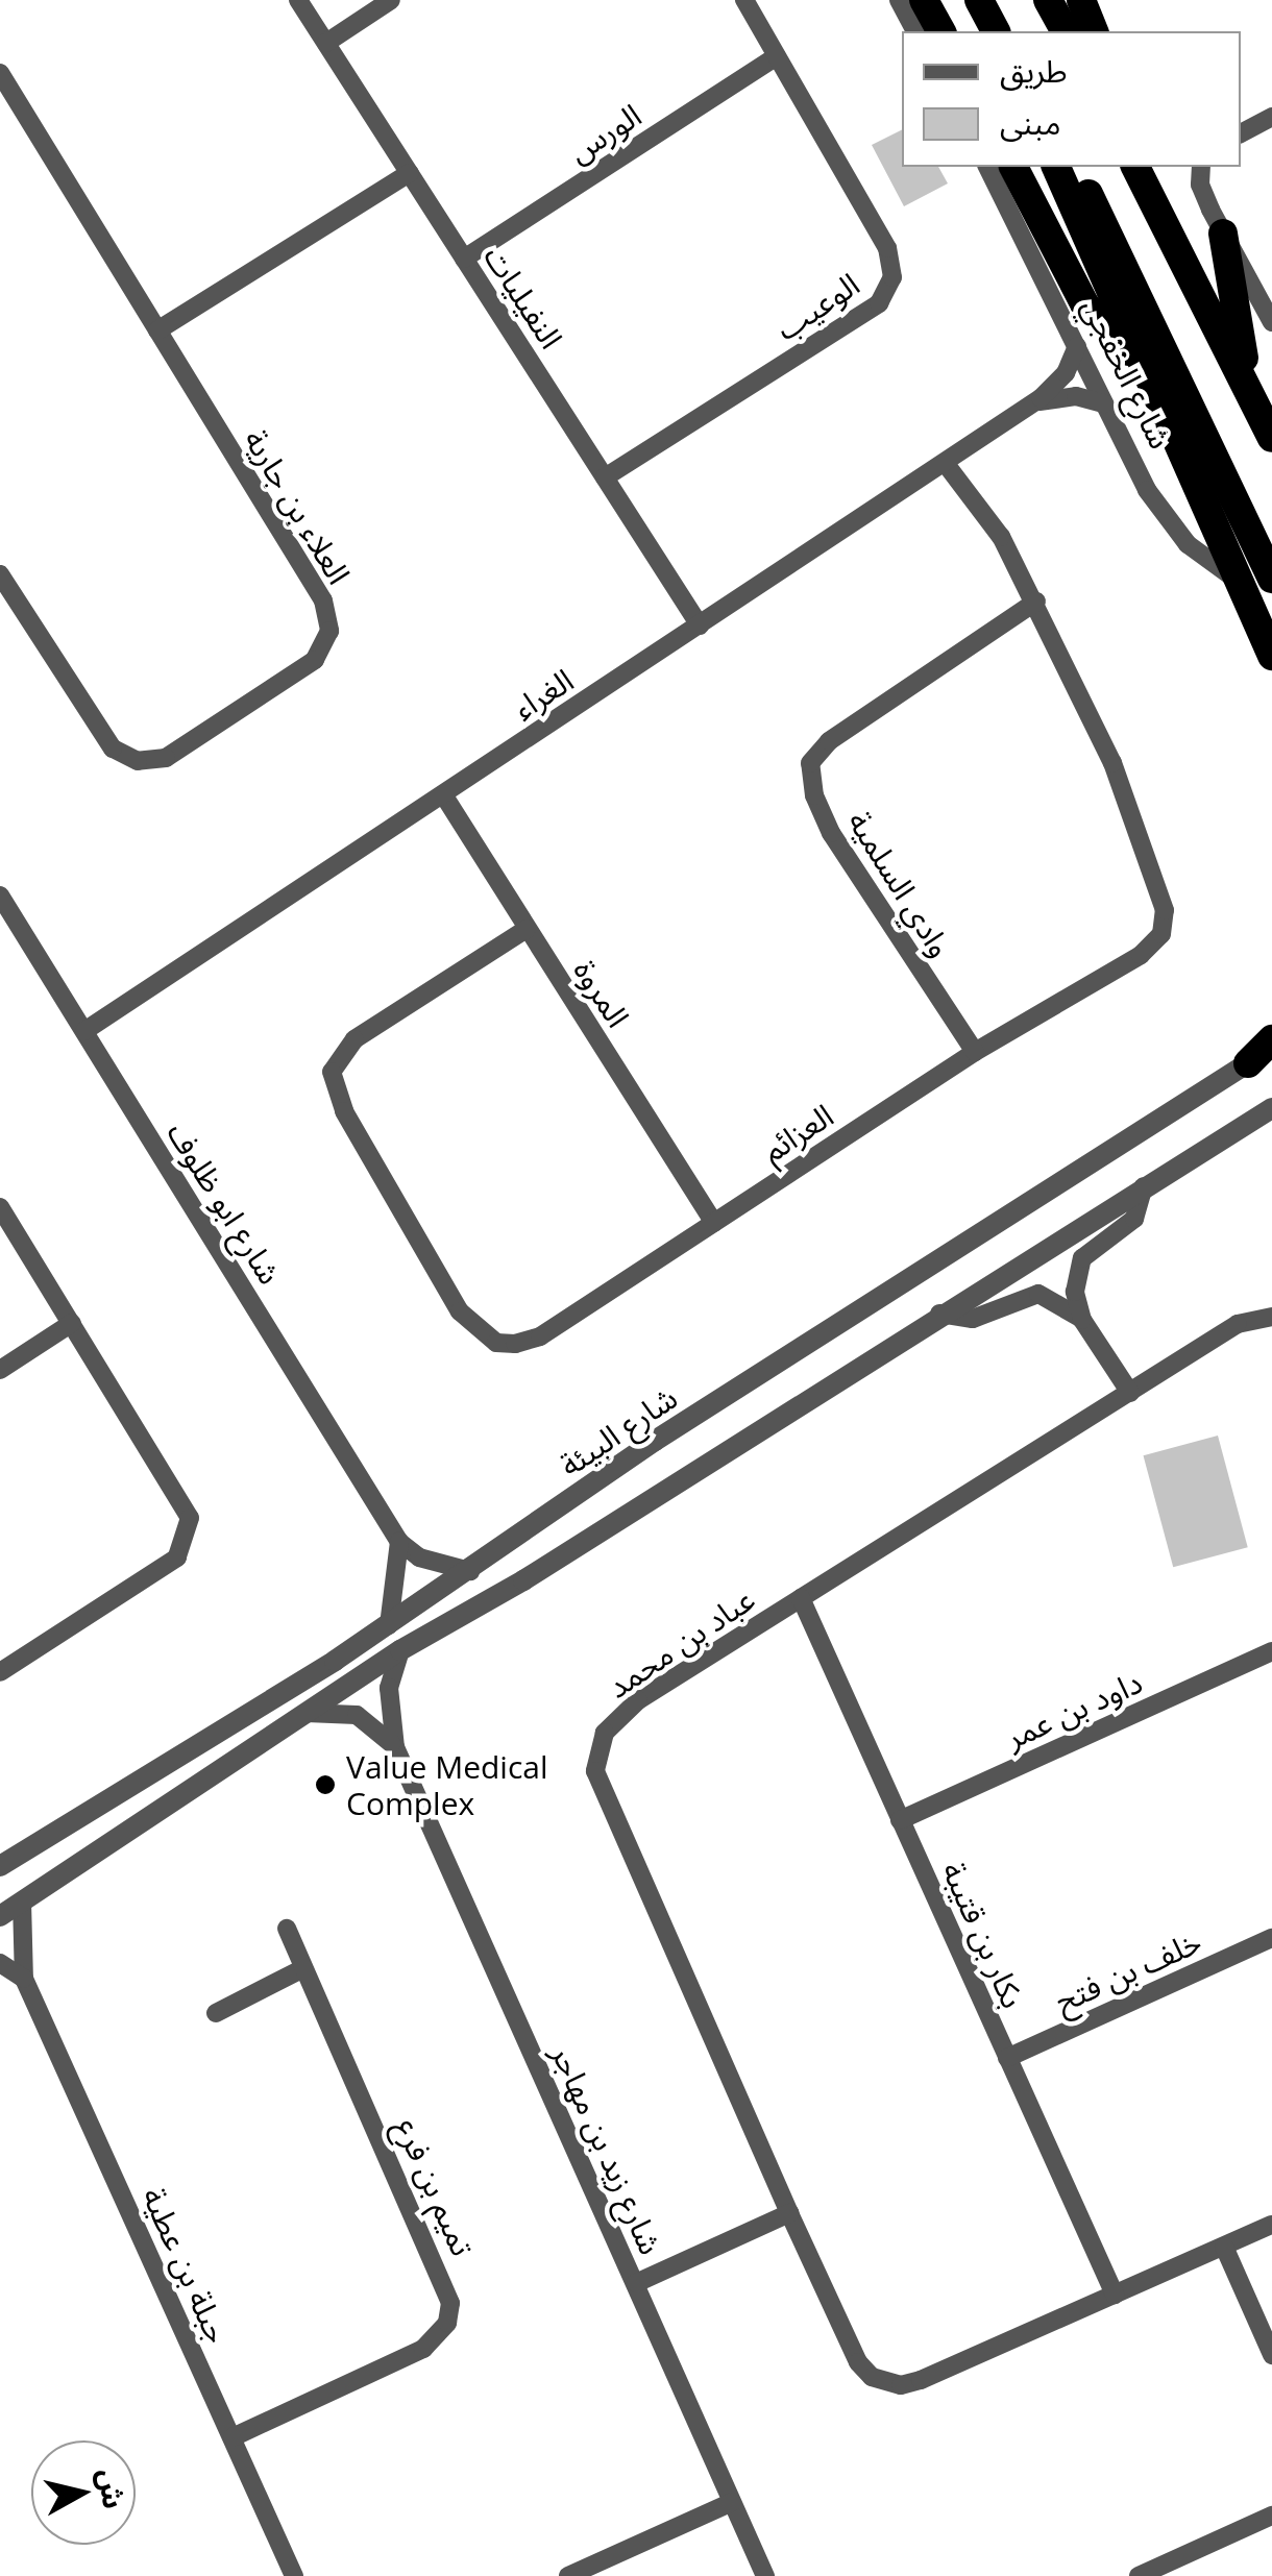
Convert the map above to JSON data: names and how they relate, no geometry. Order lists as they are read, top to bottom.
{
  "streets": {
    "highway": ["شارع الخفجي"],
    "street": [
      "الورس",
      "النفيليات",
      "الوعيب",
      "العلاء بن جارية",
      "الغراء",
      "وادي السلمية",
      "المروة",
      "العزائم",
      "شارع ابو ظلوف",
      "شارع البيئة",
      "عباد بن محمد",
      "داود بن عمر",
      "بكار بن قتيبة",
      "خلف بن فتح",
      "شارع زيد بن مهاجر",
      "تميم بن فرع",
      "جبلة بن عطية"
    ]
  },
  "crossings": [
    ["الورس", "النفيليات"],
    ["الورس", "الوعيب"],
    ["النفيليات", "الوعيب"],
    ["النفيليات", "الغراء"],
    ["شارع الخفجي", "الغراء"],
    ["الغراء", "المروة"],
    ["الغراء", "العزائم"],
    ["الغراء", "شارع ابو ظلوف"],
    ["وادي السلمية", "العزائم"],
    ["المروة", "العزائم"],
    ["عباد بن محمد", "بكار بن قتيبة"],
    ["داود بن عمر", "بكار بن قتيبة"],
    ["بكار بن قتيبة", "خلف بن فتح"],
    ["تميم بن فرع", "جبلة بن عطية"]
  ],
  "places": ["Value Medical Complex"],
  "legend": ["طريق", "مبنى"],
  "north": "right"
}
